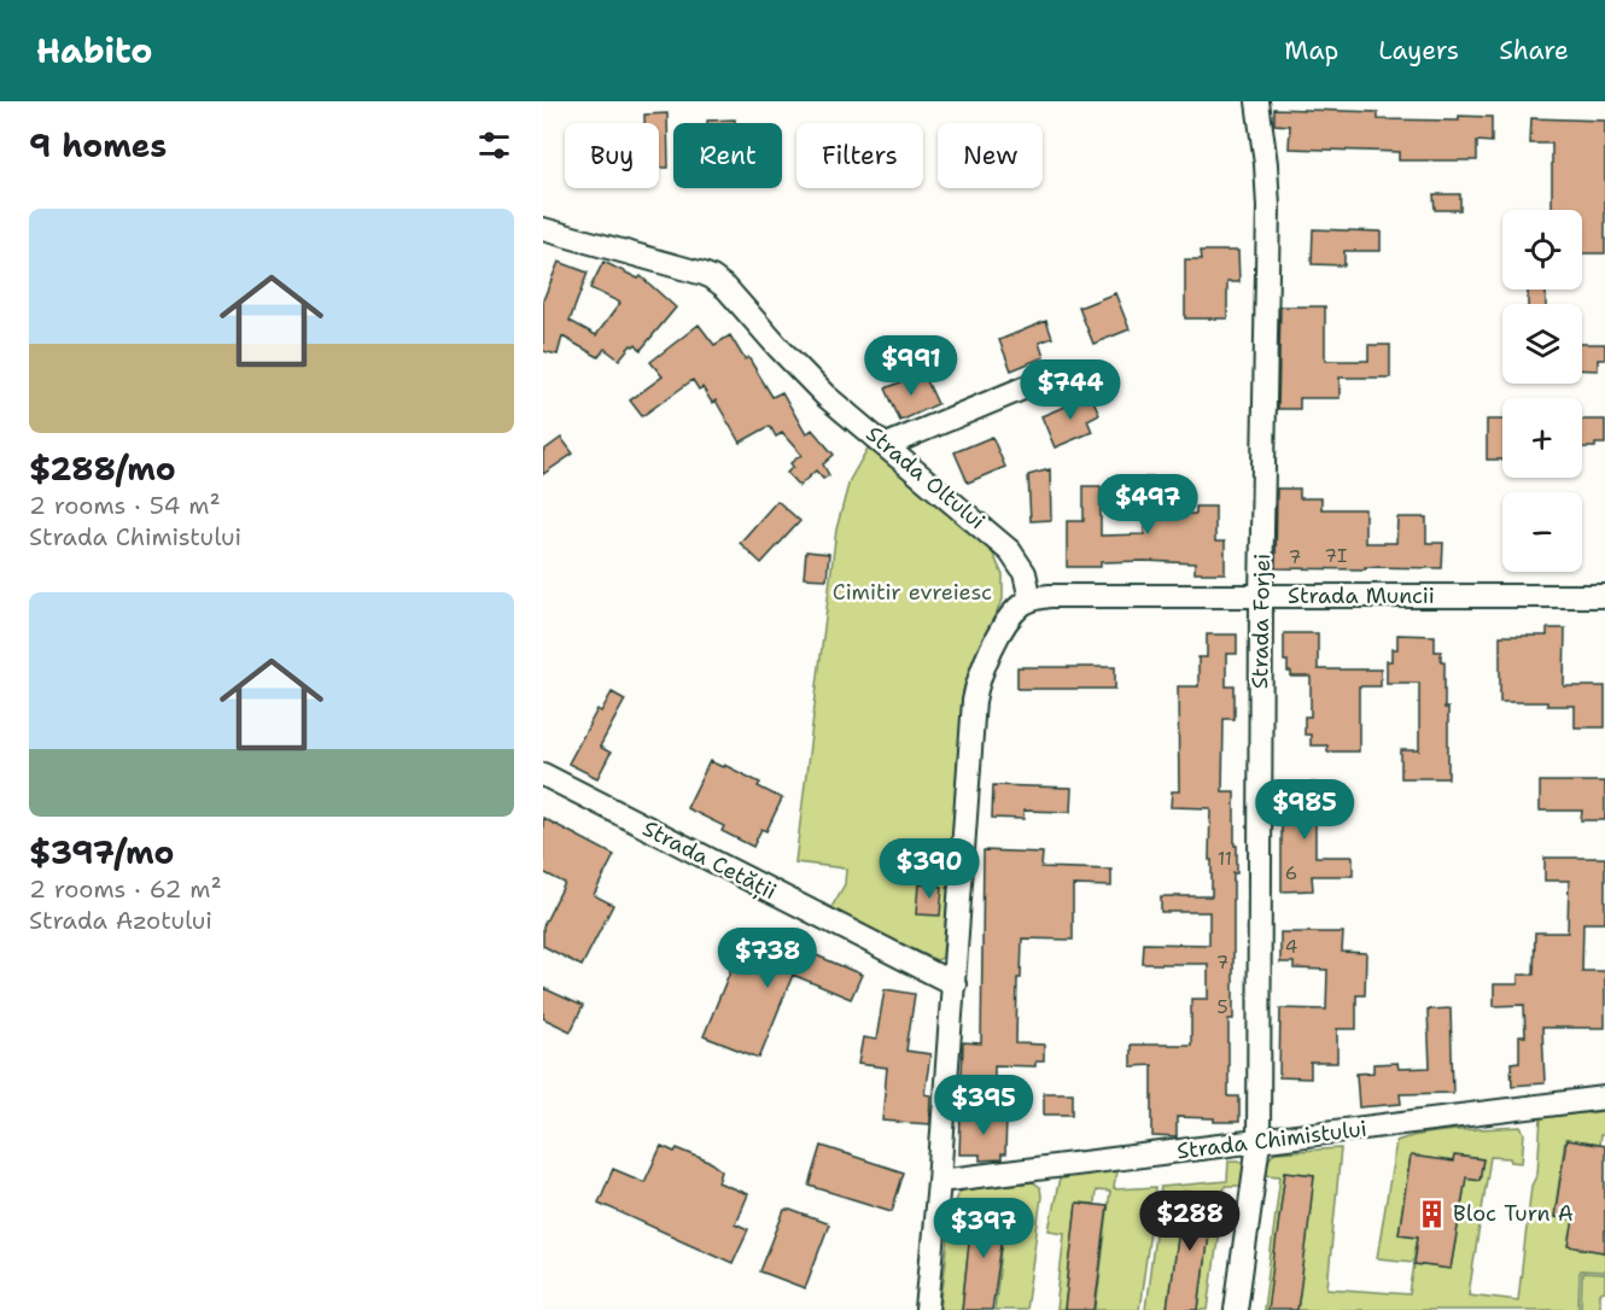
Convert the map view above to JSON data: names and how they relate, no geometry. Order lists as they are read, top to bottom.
{
  "streets": {
    "street": [
      "Strada Oltului",
      "Strada Muncii",
      "Strada Forjei",
      "Strada Cetății",
      "Strada Chimistului"
    ]
  },
  "crossings": [
    ["Strada Oltului", "Strada Muncii"],
    ["Strada Muncii", "Strada Forjei"],
    ["Strada Forjei", "Strada Chimistului"]
  ],
  "parks": ["Cimitir evreiesc"],
  "places": {
    "building": ["Bloc Turn A"]
  },
  "house_numbers": [
    "7I",
    "7",
    "11",
    "6",
    "4",
    "7",
    "5"
  ],
  "page": {
    "header": "Habito",
    "nav": ["Map", "Layers", "Share"],
    "heading": "9 homes",
    "chip": [
      "Buy",
      "Rent",
      "Filters",
      "New"
    ],
    "list": [
      {
        "name": "$288/mo",
        "note": "2 rooms · 54 m² · Strada Chimistului"
      },
      {
        "name": "$397/mo",
        "note": "2 rooms · 62 m² · Strada Azotului"
      }
    ],
    "map_buttons": ["+", "−"],
    "price": [
      "$991",
      "$744",
      "$497",
      "$985",
      "$390",
      "$738",
      "$395",
      "$288",
      "$397"
    ]
  }
}
